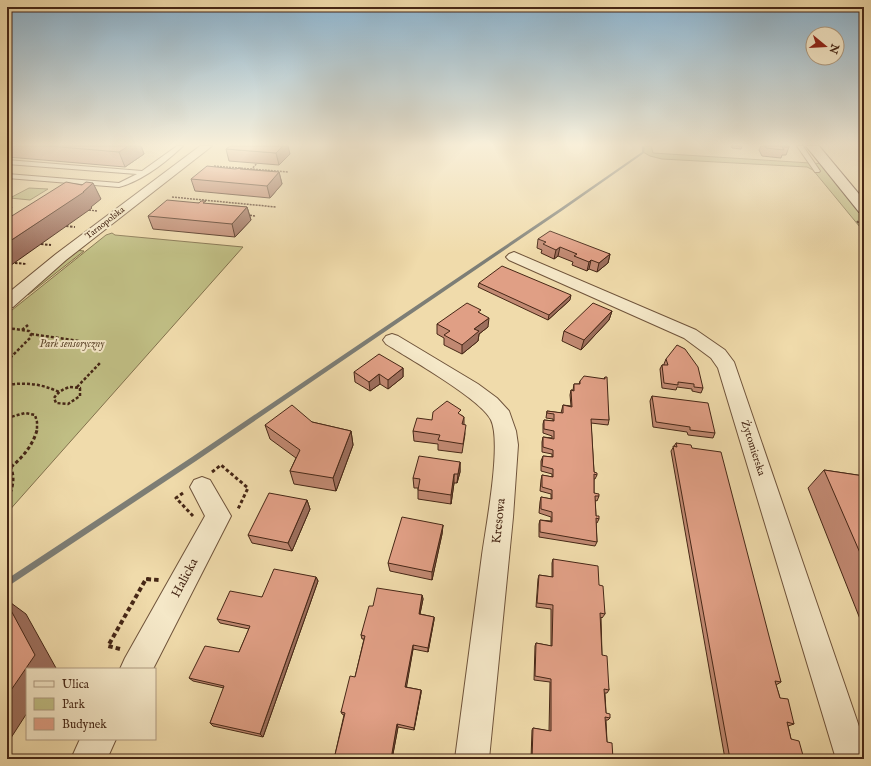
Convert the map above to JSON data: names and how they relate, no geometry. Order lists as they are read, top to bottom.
{
  "streets": {
    "street": [
      "Tarnopolska",
      "Żytomierska",
      "Kresowa",
      "Halicka"
    ]
  },
  "parks": ["Park sensoryczny"],
  "legend": ["Ulica", "Park", "Budynek"],
  "north": "right"
}
